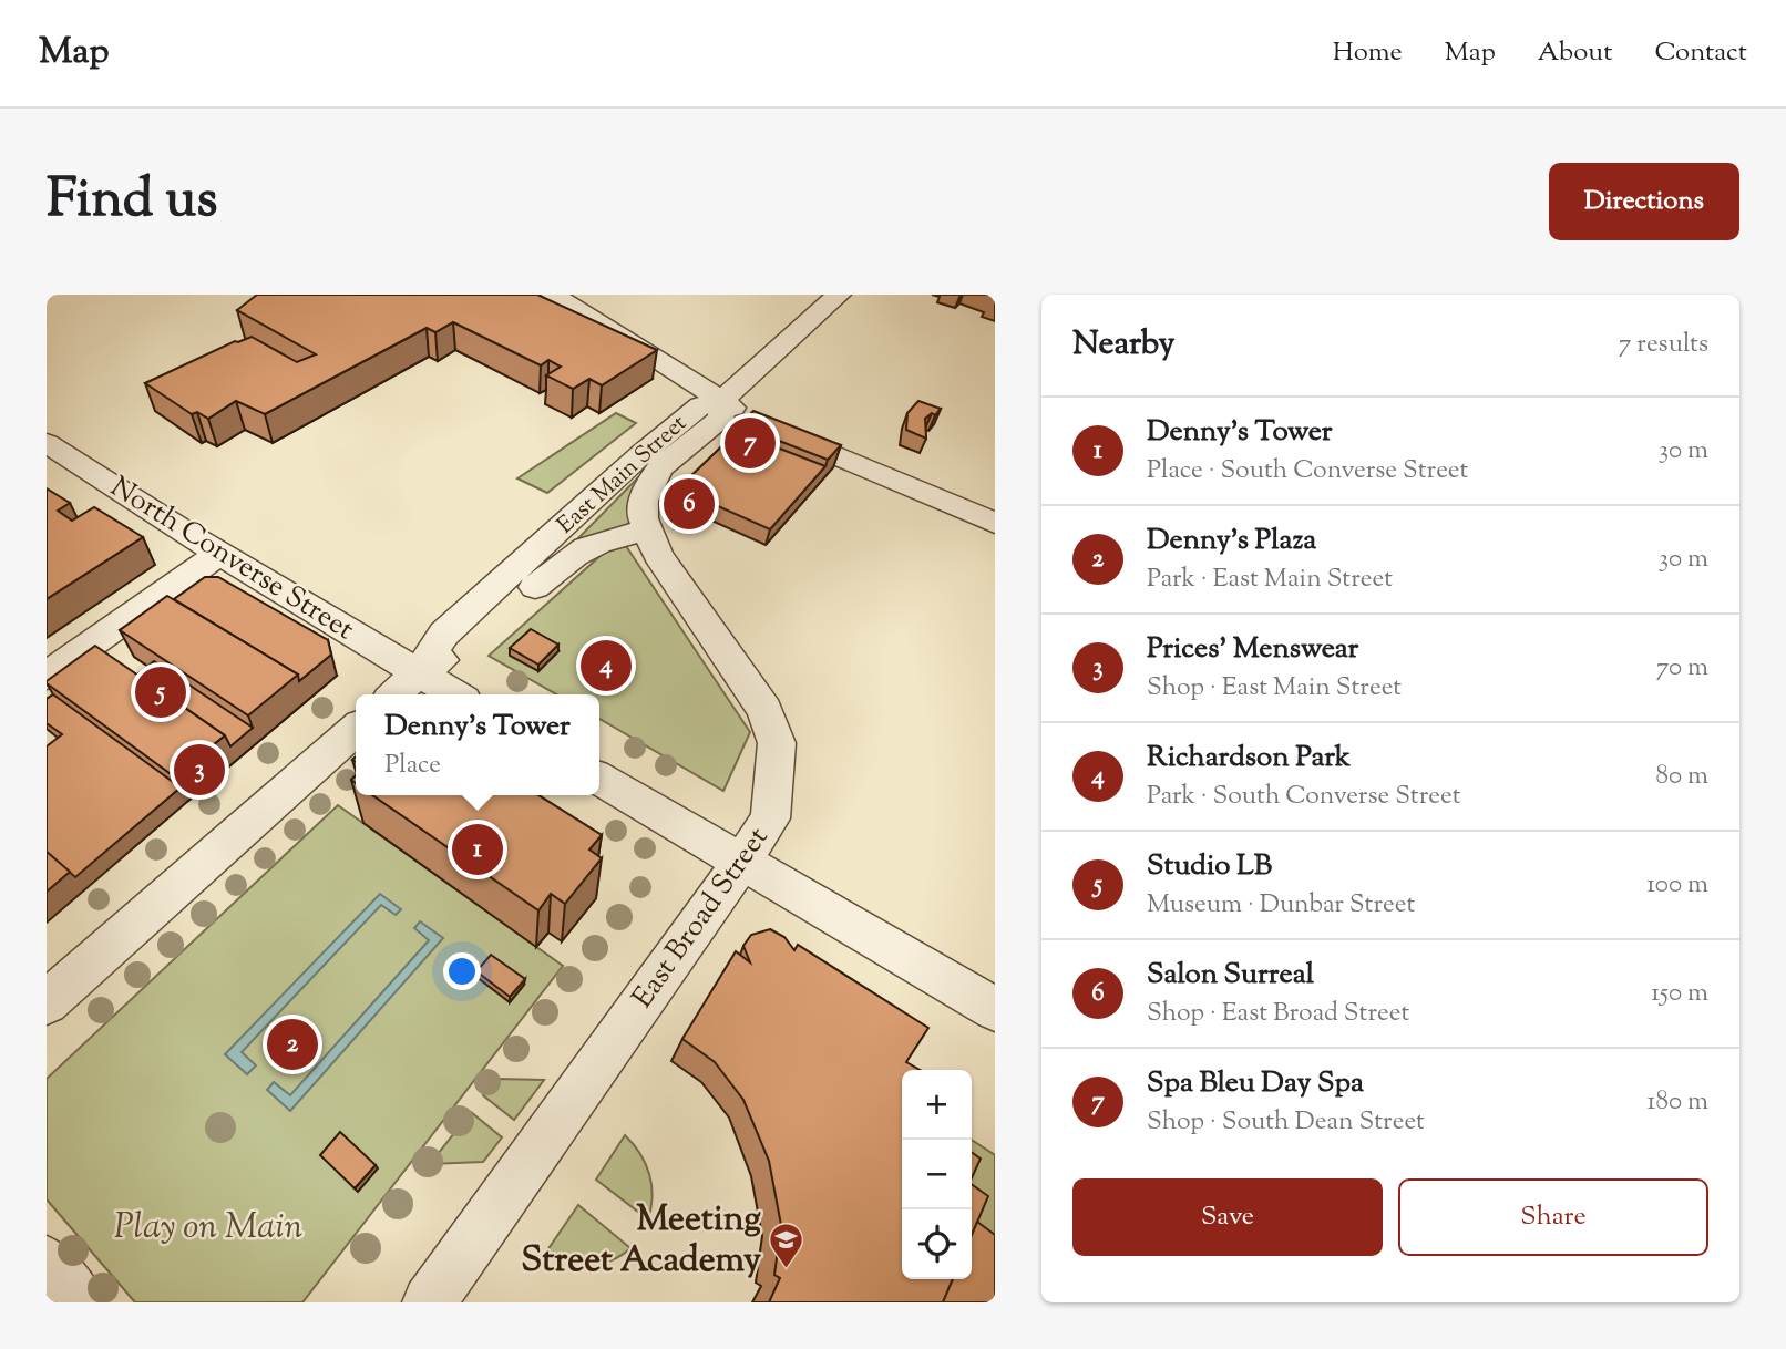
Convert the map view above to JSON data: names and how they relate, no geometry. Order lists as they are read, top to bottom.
{
  "streets": {
    "street": ["East Main Street", "North Converse Street", "East Broad Street"]
  },
  "crossings": [
    ["East Main Street", "North Converse Street"],
    ["East Main Street", "East Broad Street"]
  ],
  "parks": ["Play on Main"],
  "places": {
    "school or university": ["Meeting Street Academy"]
  },
  "page": {
    "header": "Map",
    "nav": [
      "Home",
      "Map",
      "About",
      "Contact"
    ],
    "title": "Find us",
    "buttons": [
      "Directions",
      ["Save", "Share"]
    ],
    "heading": ["Nearby", "7 results"],
    "list": [
      {
        "mark": "1",
        "name": "Denny's Tower",
        "note": "Place · South Converse Street",
        "value": "30 m"
      },
      {
        "mark": "2",
        "name": "Denny's Plaza",
        "note": "Park · East Main Street",
        "value": "30 m"
      },
      {
        "mark": "3",
        "name": "Prices' Menswear",
        "note": "Shop · East Main Street",
        "value": "70 m"
      },
      {
        "mark": "4",
        "name": "Richardson Park",
        "note": "Park · South Converse Street",
        "value": "80 m"
      },
      {
        "mark": "5",
        "name": "Studio LB",
        "note": "Museum · Dunbar Street",
        "value": "100 m"
      },
      {
        "mark": "6",
        "name": "Salon Surreal",
        "note": "Shop · East Broad Street",
        "value": "150 m"
      },
      {
        "mark": "7",
        "name": "Spa Bleu Day Spa",
        "note": "Shop · South Dean Street",
        "value": "180 m"
      }
    ],
    "pins": [
      "7",
      "6",
      "4",
      "5",
      "3",
      "1",
      "2"
    ],
    "popup": ["Denny's Tower", "Place"],
    "map_buttons": ["+", "−"]
  }
}
